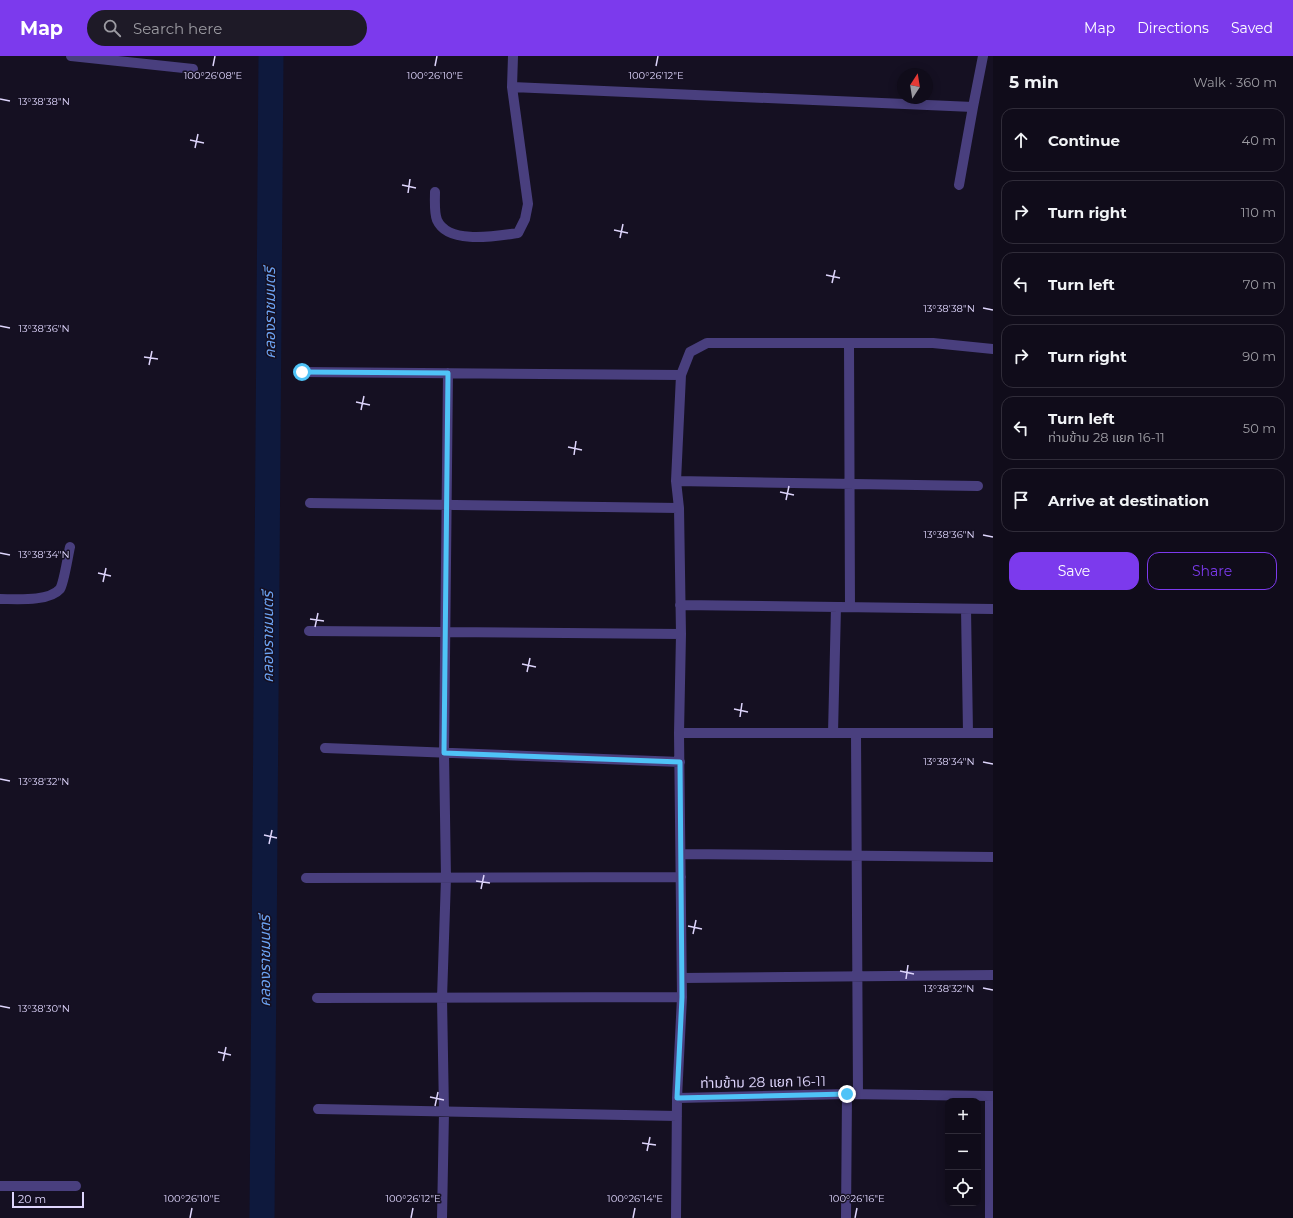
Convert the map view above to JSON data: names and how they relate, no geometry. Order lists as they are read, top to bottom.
{
  "streets": {
    "street": ["ท่ามข้าม 28 แยก 16-11"]
  },
  "water": ["คลองราชมนตรี"],
  "scale_bar": "20 m",
  "north": "top",
  "page": {
    "header": "Map",
    "search": "Search here",
    "nav": ["Map", "Directions", "Saved"],
    "heading": ["5 min", "Walk · 360 m"],
    "list": [
      ["Continue", "40 m"],
      ["Turn right", "110 m"],
      ["Turn left", "70 m"],
      ["Turn right", "90 m"],
      ["Turn left", "ท่ามข้าม 28 แยก 16-11", "50 m"],
      "Arrive at destination"
    ],
    "buttons": ["Save", "Share"],
    "map_buttons": ["+", "−"],
    "scale": "20 m"
  },
  "coordinates": [
    "100°26'08\"E",
    "100°26'10\"E",
    "100°26'12\"E",
    "13°38'38\"N",
    "13°38'36\"N",
    "13°38'34\"N",
    "13°38'32\"N",
    "13°38'30\"N",
    "100°26'14\"E",
    "100°26'16\"E"
  ]
}
